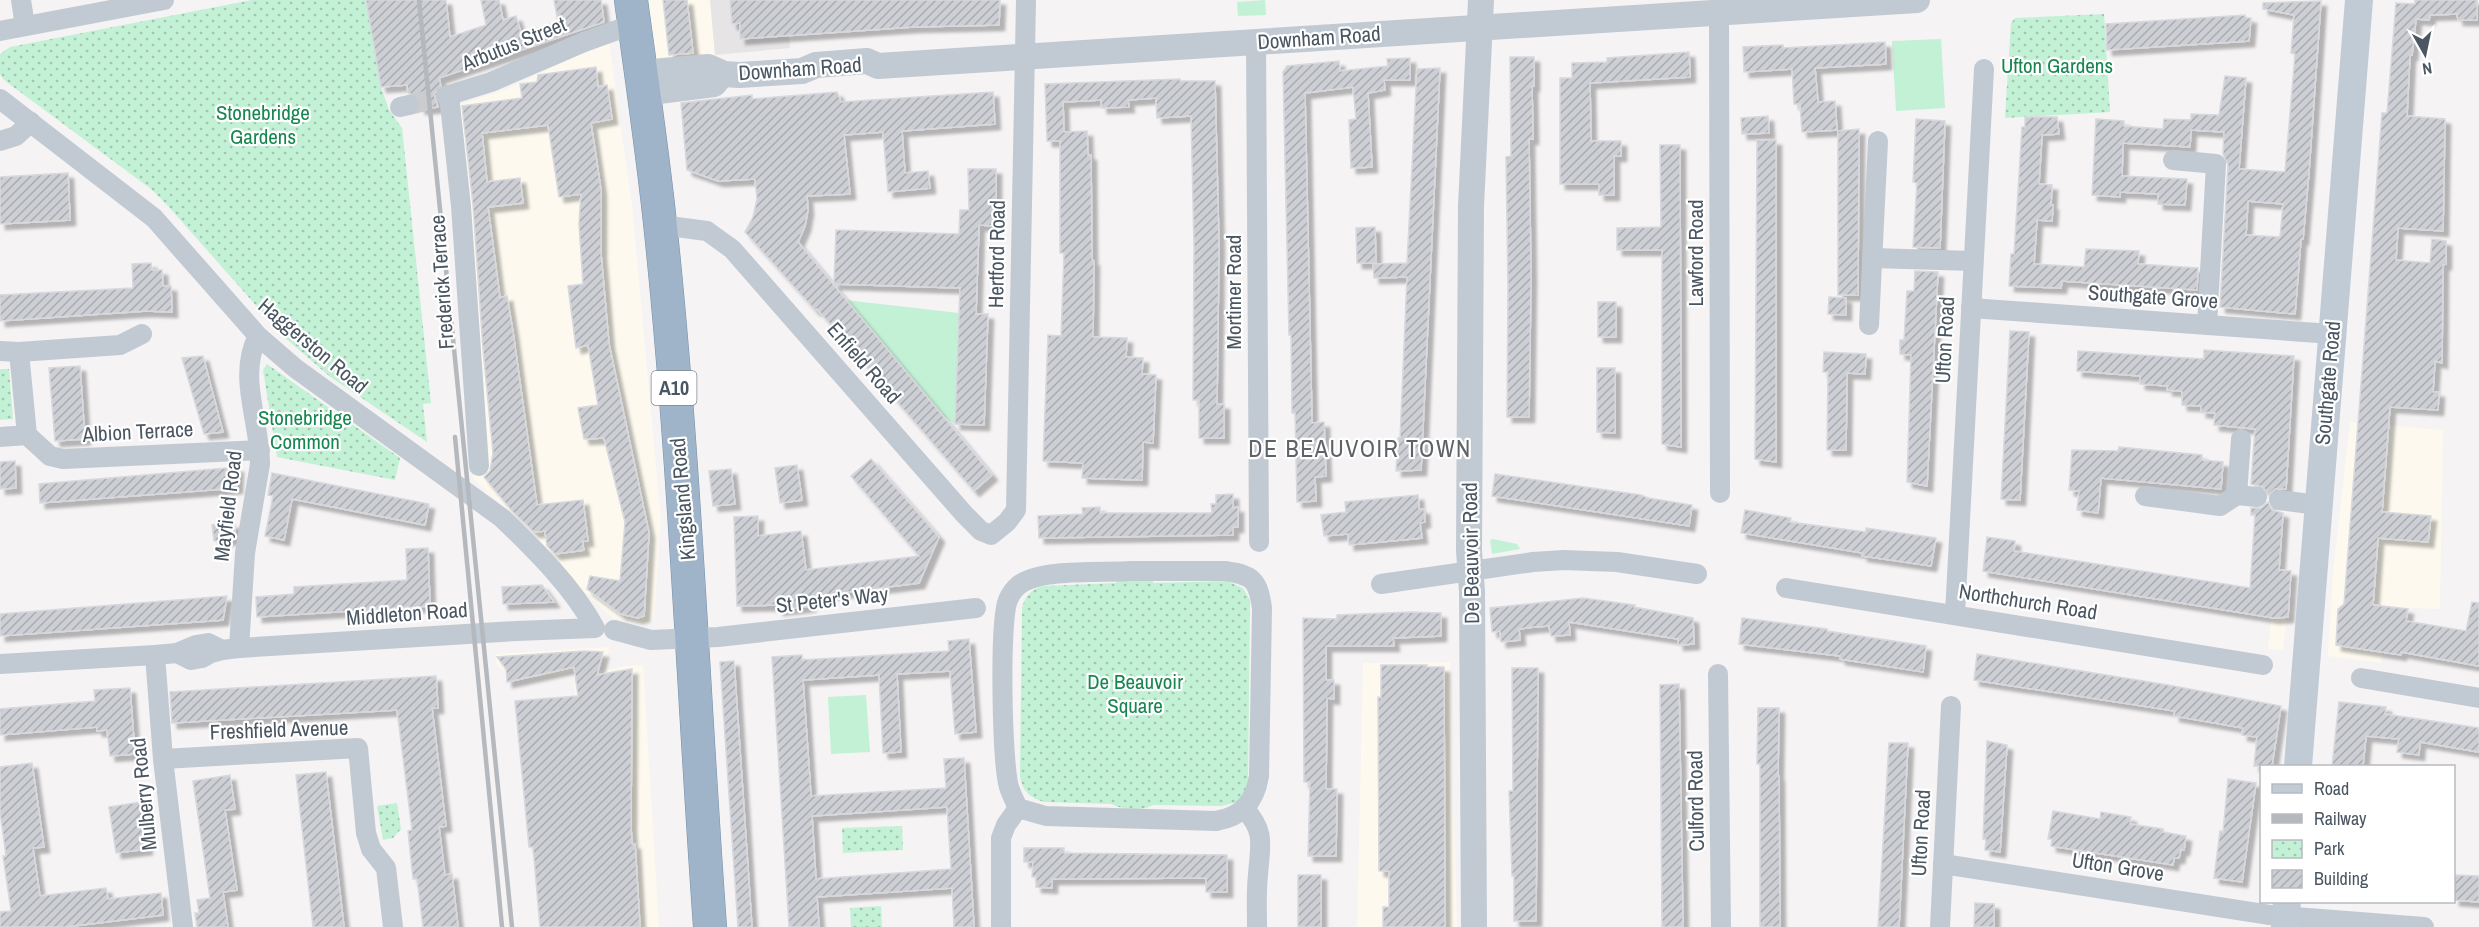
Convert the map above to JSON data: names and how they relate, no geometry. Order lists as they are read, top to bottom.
{
  "streets": {
    "highway": ["A10", "Kingsland Road"],
    "main road": ["Southgate Road"],
    "street": [
      "Downham Road",
      "Arbutus Street",
      "Lawford Road",
      "Hertford Road",
      "Frederick Terrace",
      "Mortimer Road",
      "Southgate Grove",
      "Ufton Road",
      "Haggerston Road",
      "Enfield Road",
      "Albion Terrace",
      "Mayfield Road",
      "De Beauvoir Road",
      "St Peter's Way",
      "Northchurch Road",
      "Middleton Road",
      "Freshfield Avenue",
      "Mulberry Road",
      "Culford Road",
      "Ufton Grove"
    ]
  },
  "crossings": [
    ["Downham Road", "Lawford Road"],
    ["Downham Road", "Hertford Road"],
    ["Downham Road", "Mortimer Road"],
    ["Downham Road", "Kingsland Road"],
    ["Downham Road", "De Beauvoir Road"],
    ["Arbutus Street", "Frederick Terrace"],
    ["Arbutus Street", "Kingsland Road"],
    ["Hertford Road", "Enfield Road"],
    ["Southgate Grove", "Ufton Road"],
    ["Southgate Grove", "Southgate Road"],
    ["Ufton Road", "Northchurch Road"],
    ["Ufton Road", "Ufton Grove"],
    ["Haggerston Road", "Mayfield Road"],
    ["Haggerston Road", "Middleton Road"],
    ["Enfield Road", "Kingsland Road"],
    ["Albion Terrace", "Mayfield Road"],
    ["Kingsland Road", "St Peter's Way"],
    ["Kingsland Road", "Middleton Road"],
    ["Mayfield Road", "Middleton Road"],
    ["St Peter's Way", "Middleton Road"],
    ["Middleton Road", "Mulberry Road"],
    ["Freshfield Avenue", "Mulberry Road"]
  ],
  "districts": ["DE BEAUVOIR TOWN"],
  "parks": [
    "Ufton Gardens",
    "Stonebridge Gardens",
    "Stonebridge Common",
    "De Beauvoir Square"
  ],
  "legend": [
    "Road",
    "Railway",
    "Park",
    "Building"
  ],
  "north": "bottom"
}
